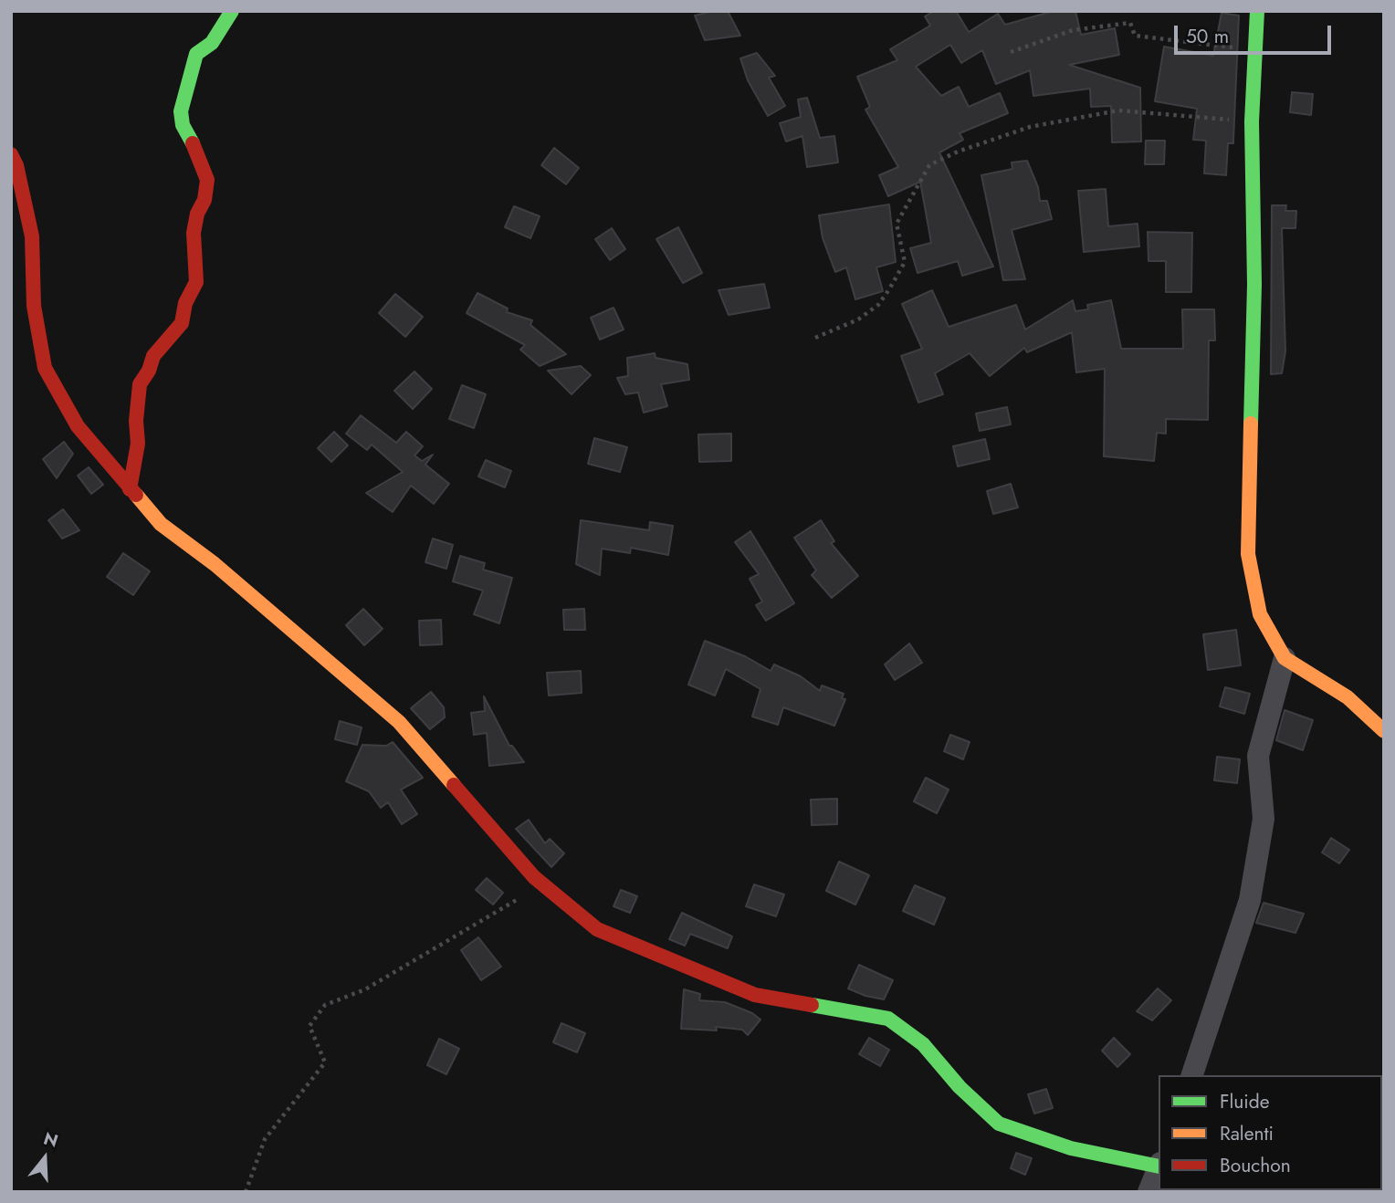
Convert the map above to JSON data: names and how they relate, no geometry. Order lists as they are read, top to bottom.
{
  "legend": ["Fluide", "Ralenti", "Bouchon"],
  "scale_bar": "50 m",
  "north": "top"
}
